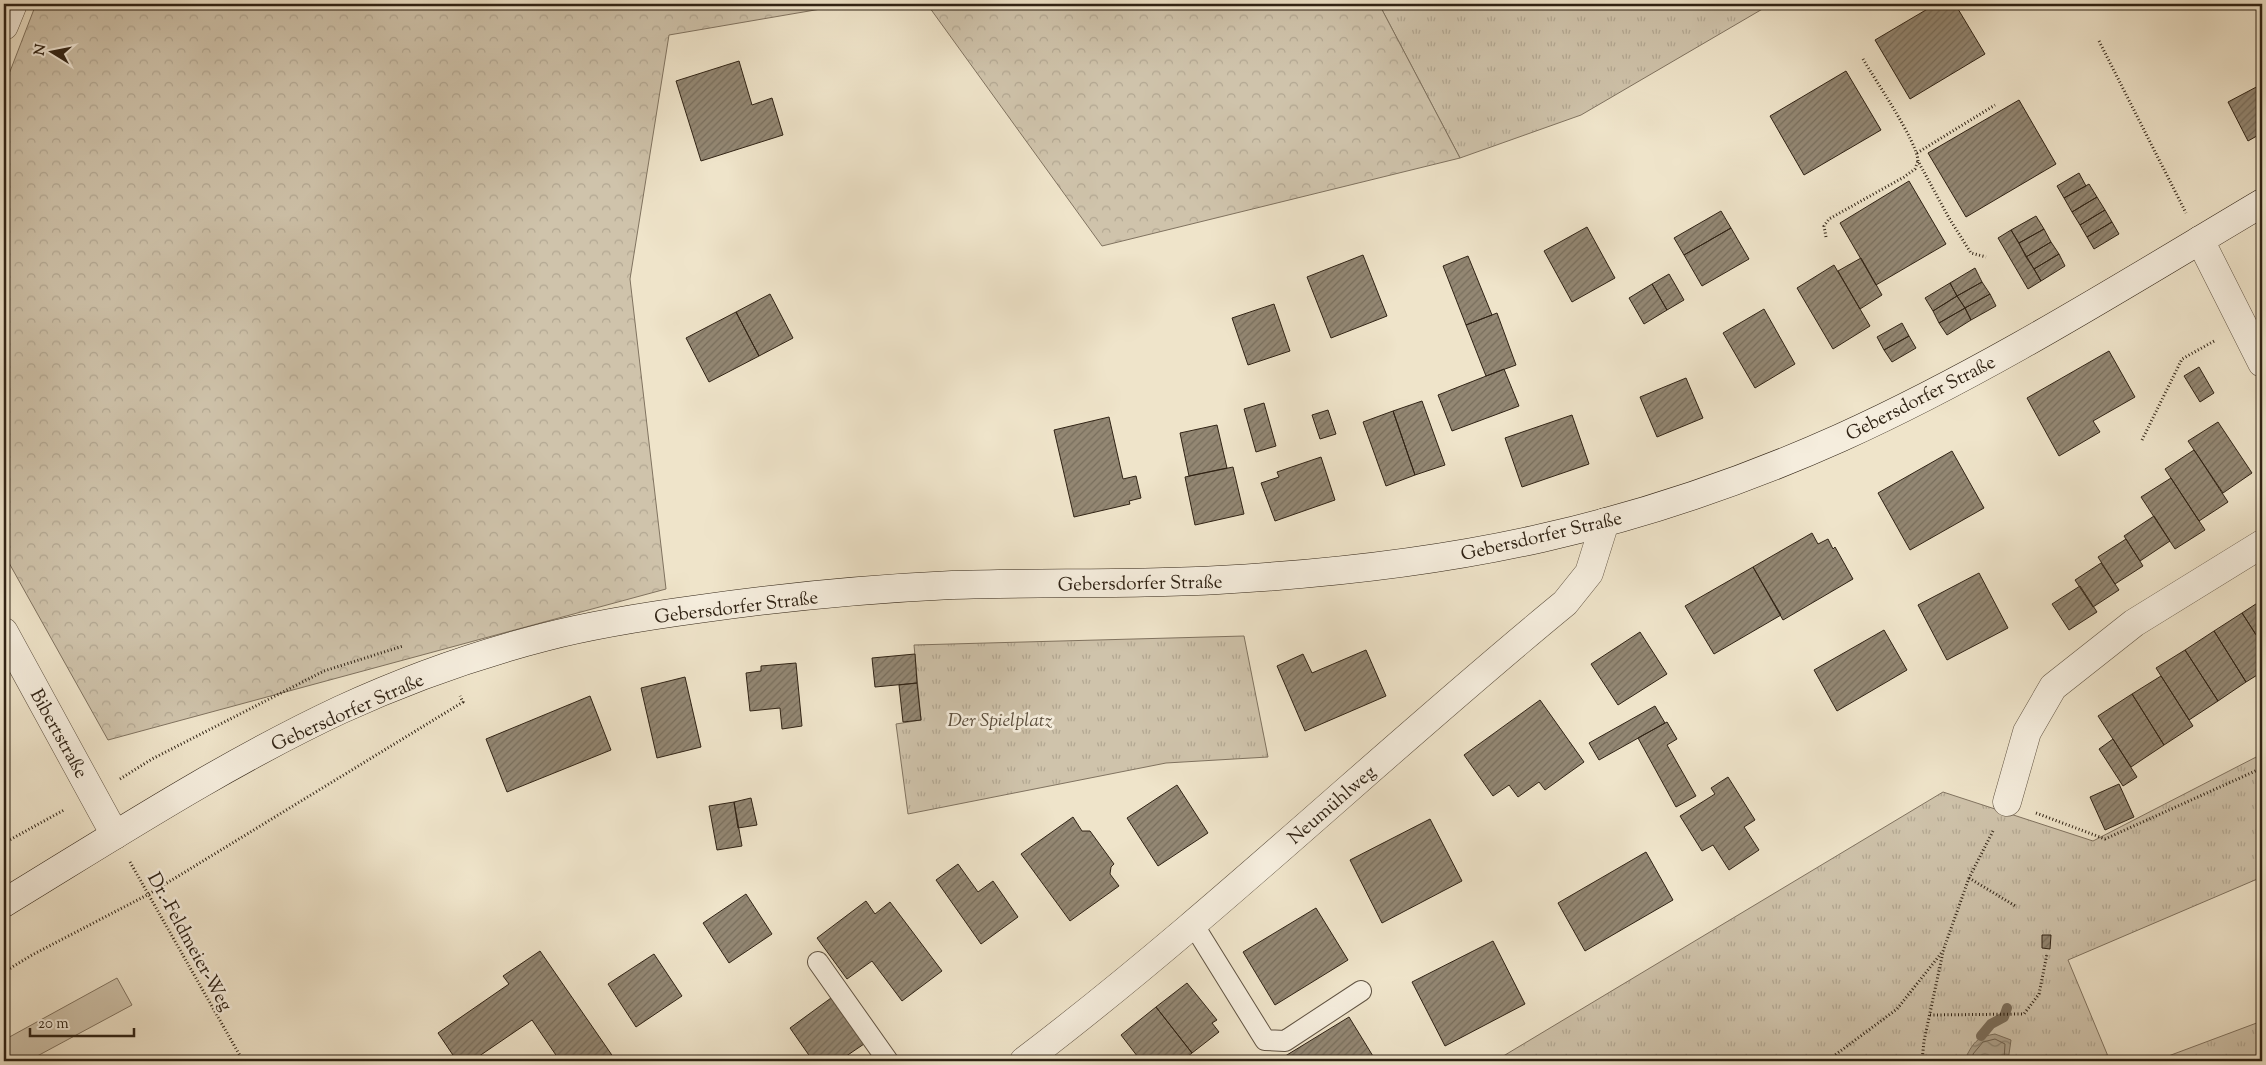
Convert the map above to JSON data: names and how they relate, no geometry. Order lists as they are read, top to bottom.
{
  "streets": {
    "main road": ["Gebersdorfer Straße", "Bibertstraße", "Neumühlweg"],
    "path": ["Dr.-Feldmeier-Weg"]
  },
  "crossings": [
    ["Gebersdorfer Straße", "Bibertstraße"],
    ["Gebersdorfer Straße", "Neumühlweg"],
    ["Gebersdorfer Straße", "Dr.-Feldmeier-Weg"],
    ["Bibertstraße", "Dr.-Feldmeier-Weg"]
  ],
  "parks": ["Der Spielplatz"],
  "scale_bar": "20 m",
  "north": "left"
}
